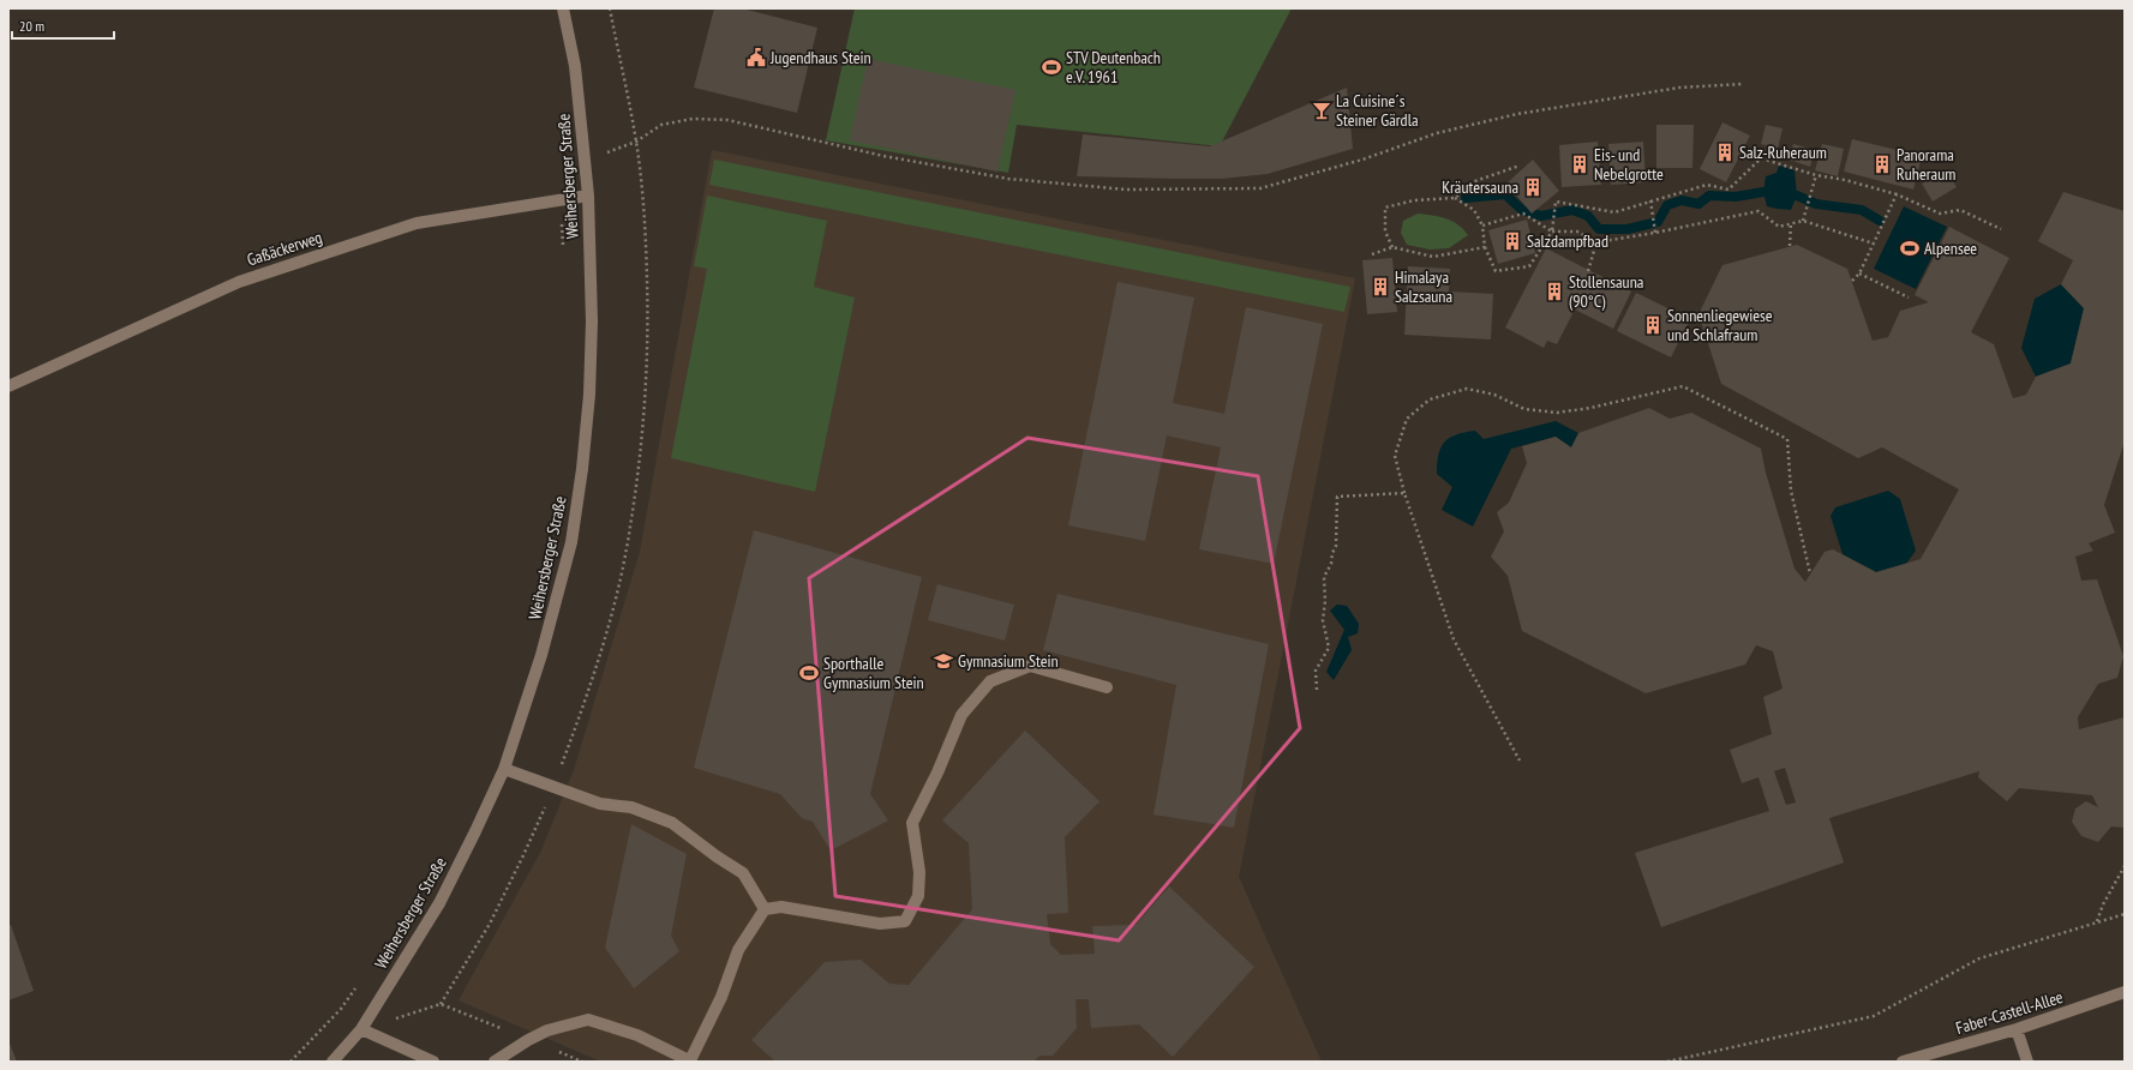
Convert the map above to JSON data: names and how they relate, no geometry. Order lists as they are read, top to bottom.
{
  "streets": {
    "street": ["Weihersberger Straße", "Gaßäckerweg", "Faber-Castell-Allee"]
  },
  "crossings": [
    ["Weihersberger Straße", "Gaßäckerweg"]
  ],
  "places": {
    "public building": ["Jugendhaus Stein"],
    "sports": ["STV Deutenbach e.V. 1961", "Alpensee", "Sporthalle Gymnasium Stein"],
    "bar": ["La Cuisine´s Steiner Gärdla"],
    "building": [
      "Salz-Ruheraum",
      "Eis- und Nebelgrotte",
      "Panorama Ruheraum",
      "Kräutersauna",
      "Salzdampfbad",
      "Himalaya Salzsauna",
      "Stollensauna (90°C)",
      "Sonnenliegewiese und Schlafraum"
    ],
    "school or university": ["Gymnasium Stein"]
  },
  "scale_bar": "20 m"
}
